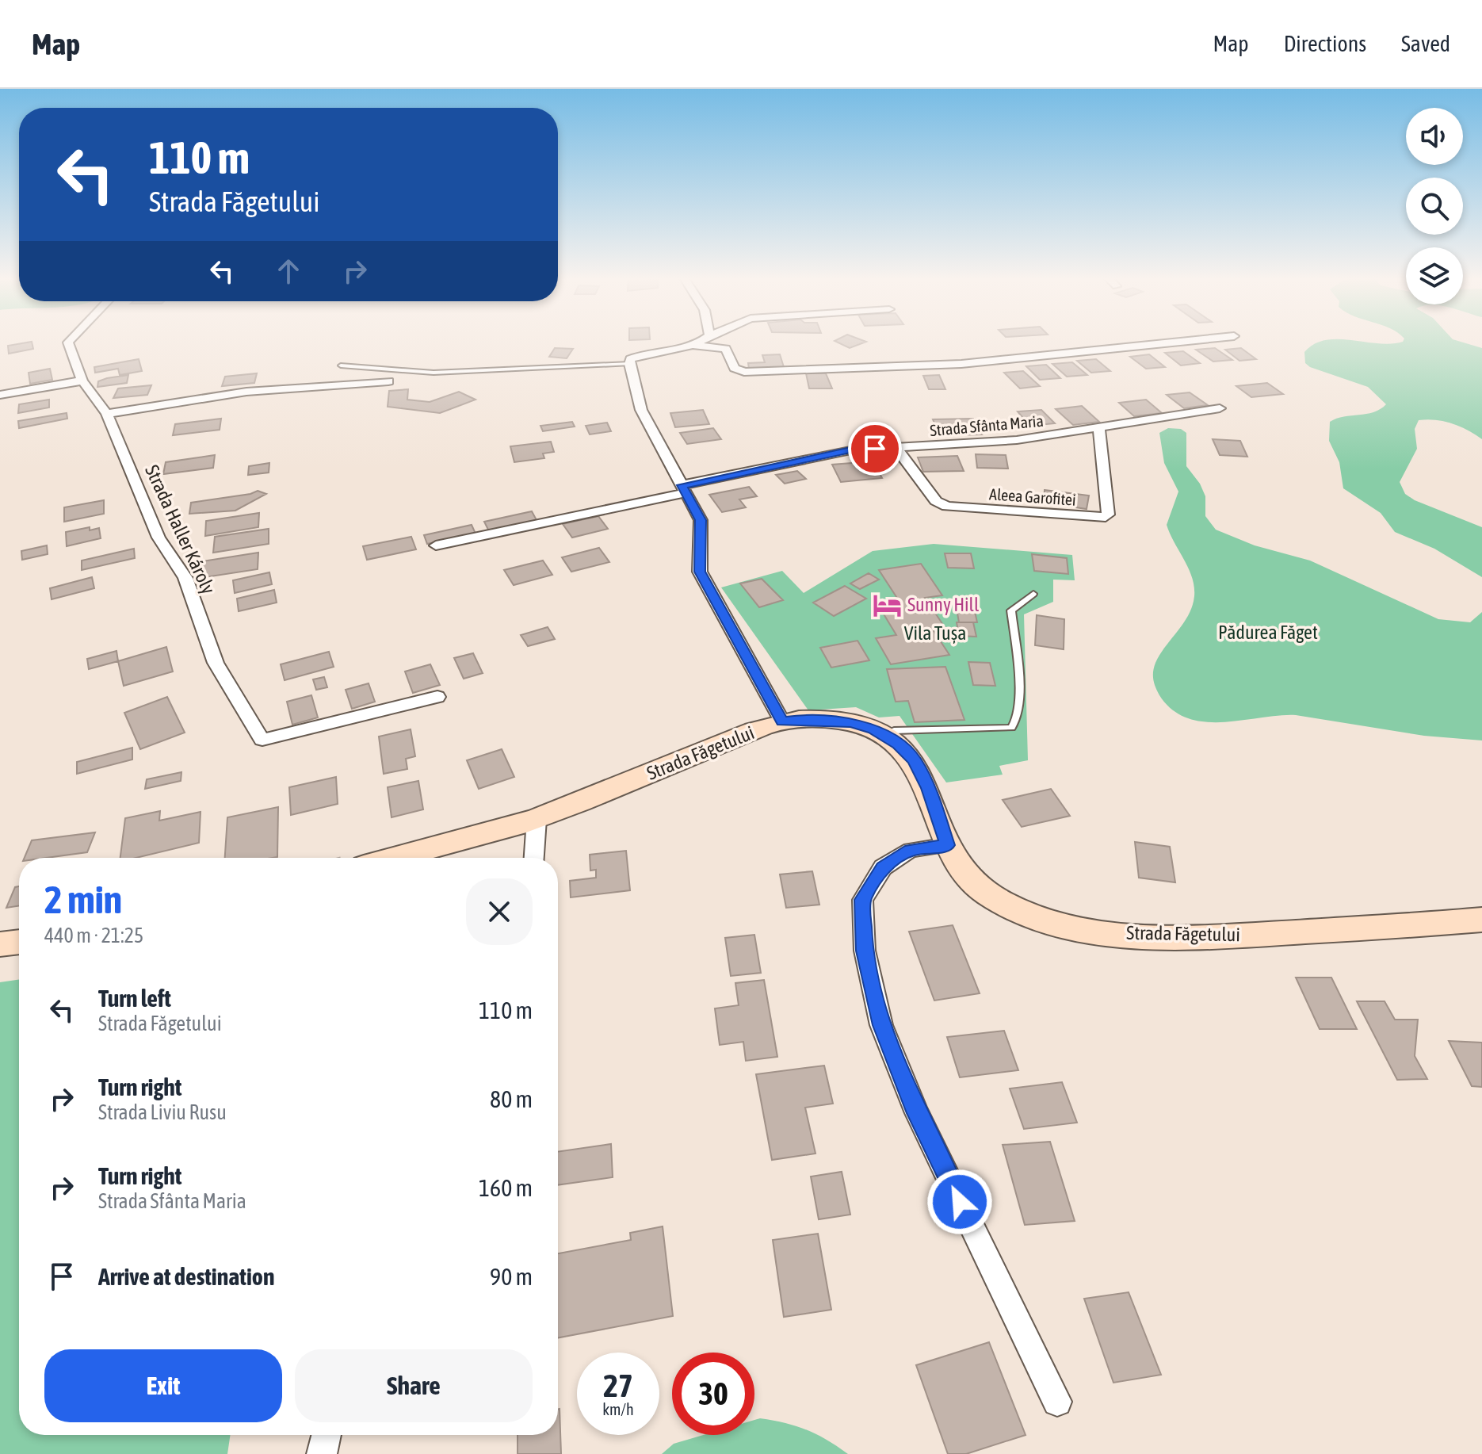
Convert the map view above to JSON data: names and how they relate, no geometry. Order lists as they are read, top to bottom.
{
  "streets": {
    "main road": ["Strada Făgetului"],
    "street": ["Strada Sfânta Maria", "Aleea Garofitei", "Strada Haller Károly"]
  },
  "crossings": [
    ["Strada Sfânta Maria", "Aleea Garofitei"]
  ],
  "parks": ["Pădurea Făget", "Vila Tușa"],
  "places": {
    "hotel": ["Sunny Hill"]
  },
  "page": {
    "header": "Map",
    "nav": ["Map", "Directions", "Saved"],
    "turn": ["110 m", "Strada Făgetului"],
    "heading": ["2 min", "440 m · 21:25"],
    "list": [
      {
        "name": "Turn left",
        "note": "Strada Făgetului",
        "value": "110 m"
      },
      {
        "name": "Turn right",
        "note": "Strada Liviu Rusu",
        "value": "80 m"
      },
      {
        "name": "Turn right",
        "note": "Strada Sfânta Maria",
        "value": "160 m"
      },
      {
        "name": "Arrive at destination",
        "value": "90 m"
      }
    ],
    "buttons": ["Exit", "Share"],
    "speed": "27 km/h",
    "limit": "30"
  }
}
